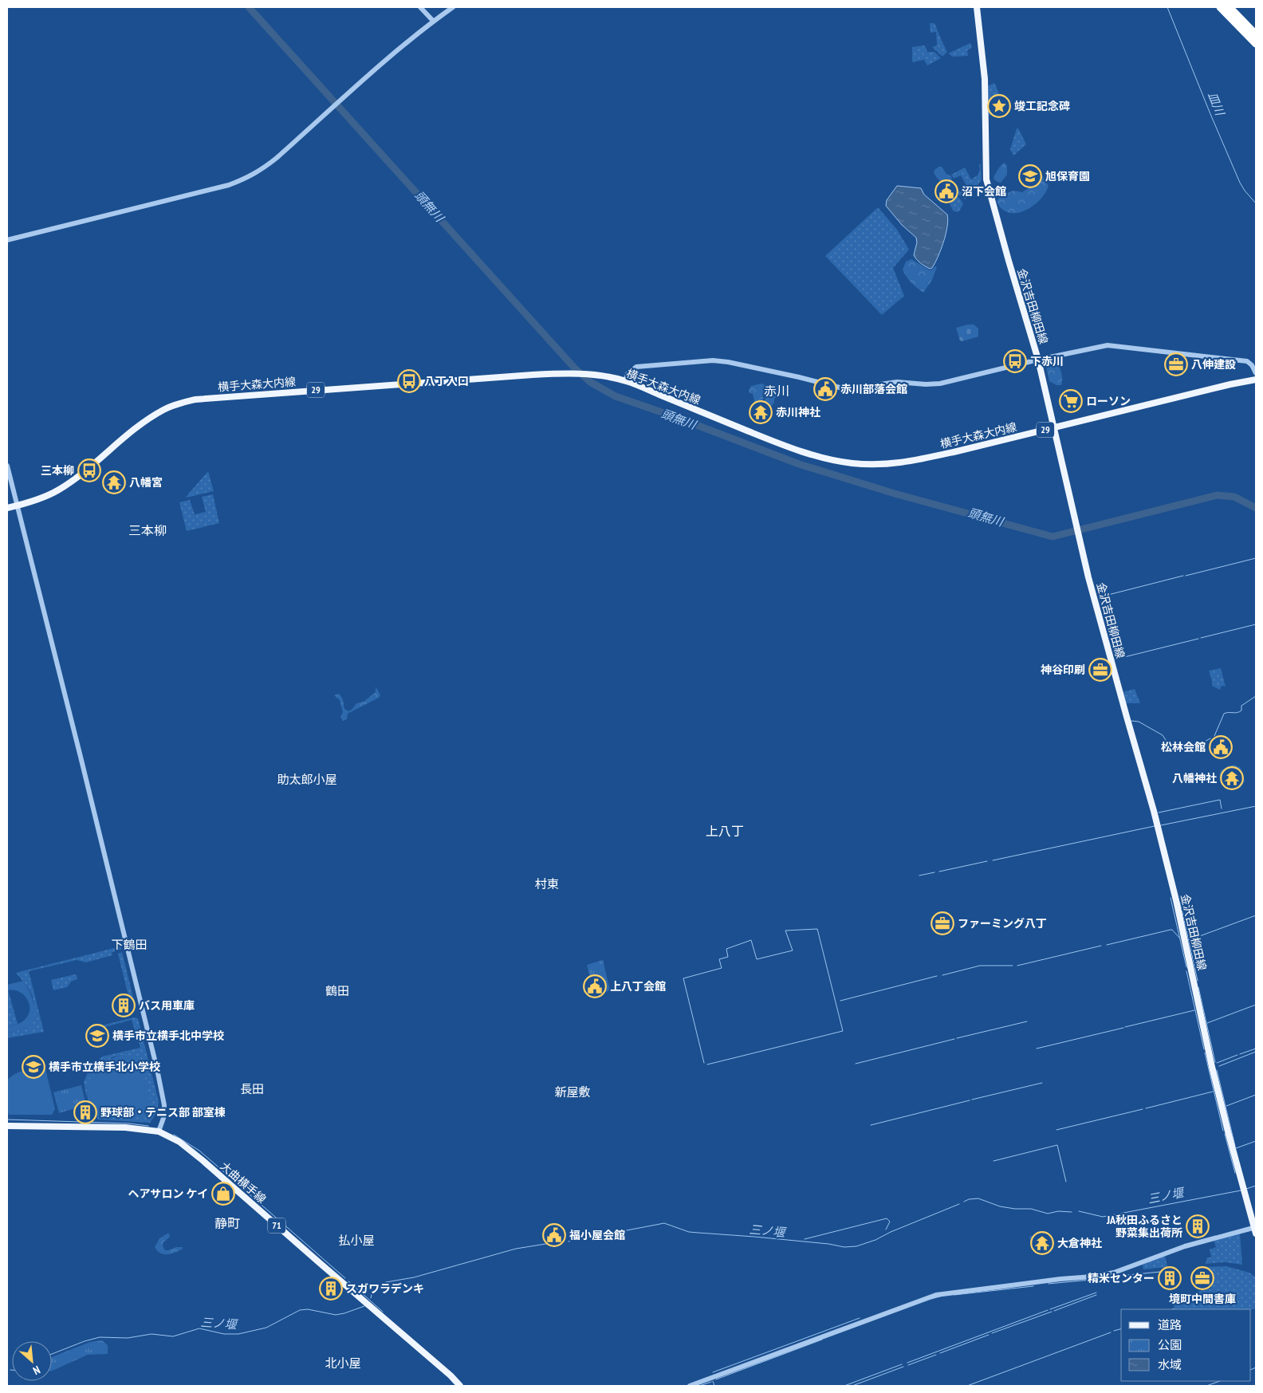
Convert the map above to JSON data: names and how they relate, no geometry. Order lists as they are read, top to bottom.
{
  "streets": {
    "main road": [
      "金沢吉田柳田線",
      "横手大森大内線",
      "29",
      "大曲横手線",
      "71"
    ]
  },
  "crossings": [
    ["金沢吉田柳田線", "横手大森大内線"]
  ],
  "districts": [
    "赤川",
    "三本柳",
    "助太郎小屋",
    "上八丁",
    "村東",
    "下鶴田",
    "鶴田",
    "長田",
    "新屋敷",
    "静町",
    "払小屋",
    "北小屋"
  ],
  "water": ["皿川", "頭無川", "三ノ堰"],
  "places": {
    "place": ["竣工記念碑"],
    "school or university": ["旭保育園", "横手市立横手北中学校", "横手市立横手北小学校"],
    "public building": [
      "沼下会館",
      "赤川部落会館",
      "松林会館",
      "上八丁会館",
      "福小屋会館"
    ],
    "bus stop": ["下赤川", "八丁入口", "三本柳"],
    "office": [
      "八伸建設",
      "神谷印刷",
      "ファーミング八丁",
      "境町中間書庫"
    ],
    "supermarket": ["ローソン"],
    "temple": [
      "赤川神社",
      "八幡宮",
      "八幡神社",
      "大倉神社"
    ],
    "building": [
      "バス用車庫",
      "野球部・テニス部 部室棟",
      "JA秋田ふるさと 野菜集出荷所",
      "精米センター",
      "スガワラデンキ"
    ],
    "shop": ["ヘアサロン ケイ"]
  },
  "legend": ["道路", "公園", "水域"],
  "north": "bottom right"
}
